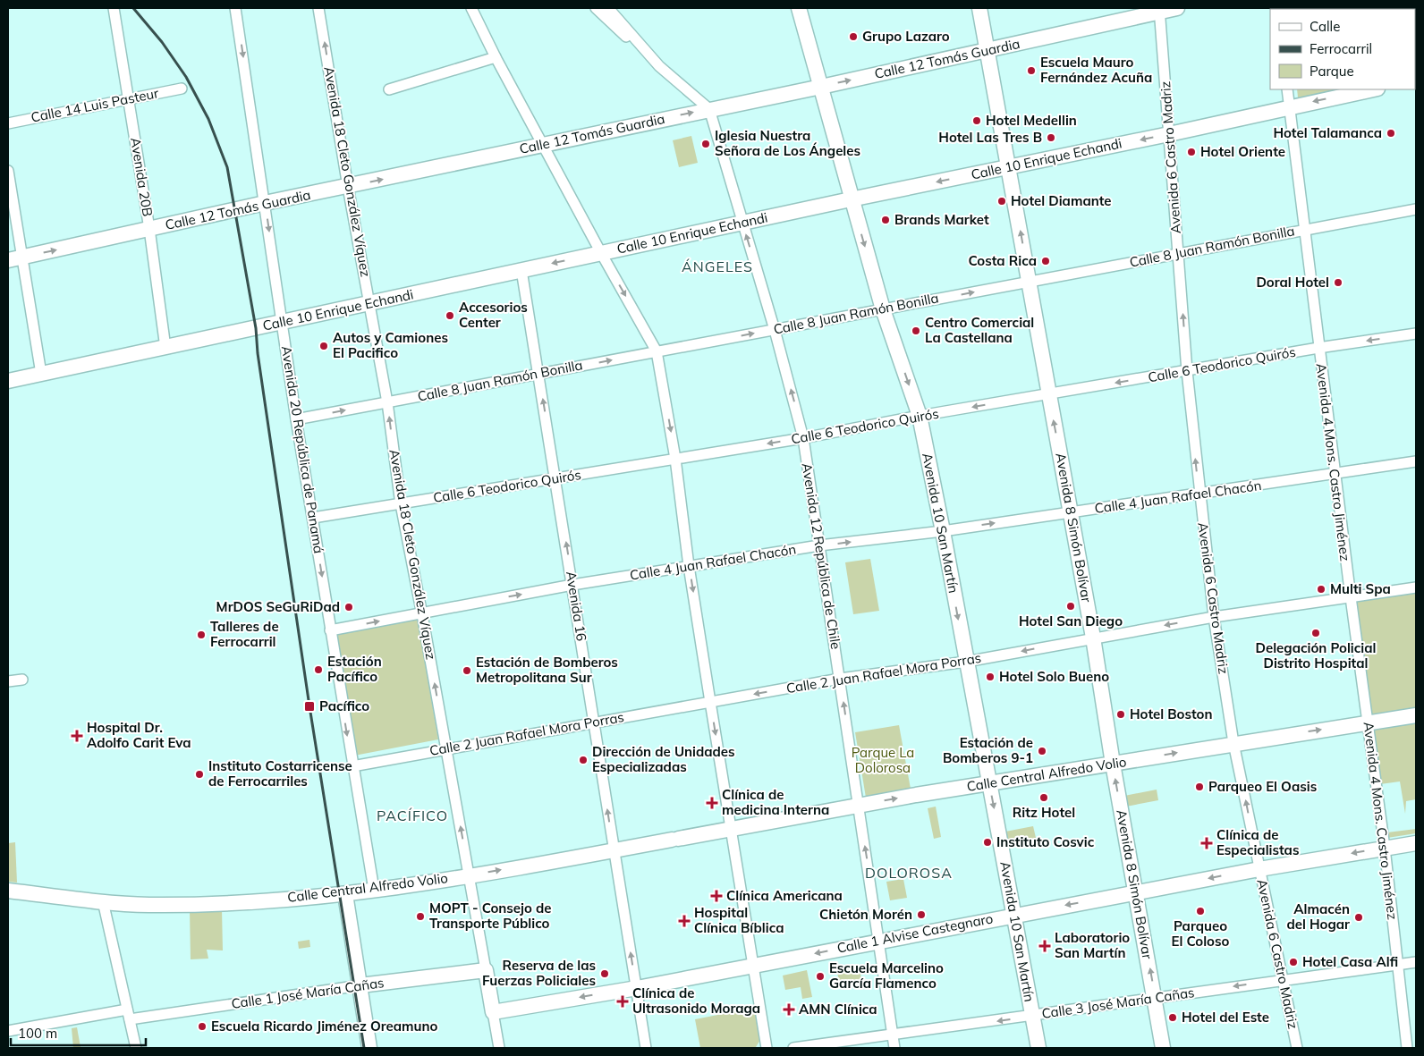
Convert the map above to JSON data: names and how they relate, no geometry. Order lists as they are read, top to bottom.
{
  "streets": {
    "street": [
      "Calle 12 Tomás Guardia",
      "Calle 14 Luis Pasteur",
      "Avenida 6 Castro Madriz",
      "Calle 10 Enrique Echandi",
      "Avenida 18 Cleto González Víquez",
      "Avenida 20B",
      "Calle 8 Juan Ramón Bonilla",
      "Calle 6 Teodorico Quirós",
      "Avenida 20 República de Panamá",
      "Avenida 4 Mons. Castro Jiménez",
      "Calle 4 Juan Rafael Chacón",
      "Avenida 10 San Martín",
      "Avenida 8 Simón Bolívar",
      "Avenida 12 República de Chile",
      "Avenida 16",
      "Calle 2 Juan Rafael Mora Porras",
      "Calle Central Alfredo Volio",
      "Calle 1 Alvise Castegnaro",
      "Calle 1 José María Cañas",
      "Calle 3 José María Cañas"
    ]
  },
  "crossings": [
    ["Calle 12 Tomás Guardia", "Avenida 6 Castro Madriz"],
    ["Calle 12 Tomás Guardia", "Avenida 18 Cleto González Víquez"],
    ["Calle 12 Tomás Guardia", "Avenida 20B"],
    ["Calle 12 Tomás Guardia", "Avenida 20 República de Panamá"],
    ["Calle 12 Tomás Guardia", "Avenida 10 San Martín"],
    ["Calle 12 Tomás Guardia", "Avenida 8 Simón Bolívar"],
    ["Calle 12 Tomás Guardia", "Avenida 12 República de Chile"],
    ["Calle 14 Luis Pasteur", "Avenida 20B"],
    ["Avenida 6 Castro Madriz", "Calle 10 Enrique Echandi"],
    ["Avenida 6 Castro Madriz", "Calle 8 Juan Ramón Bonilla"],
    ["Avenida 6 Castro Madriz", "Calle 6 Teodorico Quirós"],
    ["Avenida 6 Castro Madriz", "Calle 4 Juan Rafael Chacón"],
    ["Avenida 6 Castro Madriz", "Calle 2 Juan Rafael Mora Porras"],
    ["Avenida 6 Castro Madriz", "Calle Central Alfredo Volio"],
    ["Avenida 6 Castro Madriz", "Calle 1 Alvise Castegnaro"],
    ["Avenida 6 Castro Madriz", "Calle 3 José María Cañas"],
    ["Calle 10 Enrique Echandi", "Avenida 18 Cleto González Víquez"],
    ["Calle 10 Enrique Echandi", "Avenida 20B"],
    ["Calle 10 Enrique Echandi", "Avenida 20 República de Panamá"],
    ["Calle 10 Enrique Echandi", "Avenida 4 Mons. Castro Jiménez"],
    ["Calle 10 Enrique Echandi", "Avenida 10 San Martín"],
    ["Calle 10 Enrique Echandi", "Avenida 8 Simón Bolívar"],
    ["Calle 10 Enrique Echandi", "Avenida 12 República de Chile"],
    ["Calle 10 Enrique Echandi", "Avenida 16"],
    ["Avenida 18 Cleto González Víquez", "Calle 8 Juan Ramón Bonilla"],
    ["Avenida 18 Cleto González Víquez", "Calle 6 Teodorico Quirós"],
    ["Avenida 18 Cleto González Víquez", "Calle 4 Juan Rafael Chacón"],
    ["Avenida 18 Cleto González Víquez", "Calle 2 Juan Rafael Mora Porras"],
    ["Avenida 18 Cleto González Víquez", "Calle Central Alfredo Volio"],
    ["Avenida 18 Cleto González Víquez", "Calle 1 Alvise Castegnaro"],
    ["Avenida 18 Cleto González Víquez", "Calle 1 José María Cañas"],
    ["Calle 8 Juan Ramón Bonilla", "Avenida 20 República de Panamá"],
    ["Calle 8 Juan Ramón Bonilla", "Avenida 4 Mons. Castro Jiménez"],
    ["Calle 8 Juan Ramón Bonilla", "Avenida 10 San Martín"],
    ["Calle 8 Juan Ramón Bonilla", "Avenida 8 Simón Bolívar"],
    ["Calle 8 Juan Ramón Bonilla", "Avenida 12 República de Chile"],
    ["Calle 8 Juan Ramón Bonilla", "Avenida 16"],
    ["Calle 6 Teodorico Quirós", "Avenida 20 República de Panamá"],
    ["Calle 6 Teodorico Quirós", "Avenida 4 Mons. Castro Jiménez"],
    ["Calle 6 Teodorico Quirós", "Avenida 10 San Martín"],
    ["Calle 6 Teodorico Quirós", "Avenida 8 Simón Bolívar"],
    ["Calle 6 Teodorico Quirós", "Avenida 12 República de Chile"],
    ["Calle 6 Teodorico Quirós", "Avenida 16"],
    ["Avenida 20 República de Panamá", "Calle 4 Juan Rafael Chacón"],
    ["Avenida 20 República de Panamá", "Calle 2 Juan Rafael Mora Porras"],
    ["Avenida 20 República de Panamá", "Calle Central Alfredo Volio"],
    ["Avenida 4 Mons. Castro Jiménez", "Calle 4 Juan Rafael Chacón"],
    ["Avenida 4 Mons. Castro Jiménez", "Calle 2 Juan Rafael Mora Porras"],
    ["Avenida 4 Mons. Castro Jiménez", "Calle Central Alfredo Volio"],
    ["Avenida 4 Mons. Castro Jiménez", "Calle 1 Alvise Castegnaro"],
    ["Avenida 4 Mons. Castro Jiménez", "Calle 3 José María Cañas"],
    ["Calle 4 Juan Rafael Chacón", "Avenida 10 San Martín"],
    ["Calle 4 Juan Rafael Chacón", "Avenida 8 Simón Bolívar"],
    ["Calle 4 Juan Rafael Chacón", "Avenida 12 República de Chile"],
    ["Calle 4 Juan Rafael Chacón", "Avenida 16"],
    ["Avenida 10 San Martín", "Calle 2 Juan Rafael Mora Porras"],
    ["Avenida 10 San Martín", "Calle Central Alfredo Volio"],
    ["Avenida 10 San Martín", "Calle 1 Alvise Castegnaro"],
    ["Avenida 10 San Martín", "Calle 3 José María Cañas"],
    ["Avenida 8 Simón Bolívar", "Calle 2 Juan Rafael Mora Porras"],
    ["Avenida 8 Simón Bolívar", "Calle Central Alfredo Volio"],
    ["Avenida 8 Simón Bolívar", "Calle 1 Alvise Castegnaro"],
    ["Avenida 8 Simón Bolívar", "Calle 3 José María Cañas"],
    ["Avenida 12 República de Chile", "Calle 2 Juan Rafael Mora Porras"],
    ["Avenida 12 República de Chile", "Calle Central Alfredo Volio"],
    ["Avenida 12 República de Chile", "Calle 1 Alvise Castegnaro"],
    ["Avenida 12 República de Chile", "Calle 3 José María Cañas"],
    ["Avenida 16", "Calle 2 Juan Rafael Mora Porras"],
    ["Avenida 16", "Calle Central Alfredo Volio"],
    ["Avenida 16", "Calle 1 Alvise Castegnaro"]
  ],
  "one_way": [
    "Calle 12 Tomás Guardia",
    "Avenida 6 Castro Madriz",
    "Calle 10 Enrique Echandi",
    "Avenida 18 Cleto González Víquez",
    "Calle 8 Juan Ramón Bonilla",
    "Calle 6 Teodorico Quirós",
    "Avenida 20 República de Panamá",
    "Calle 4 Juan Rafael Chacón",
    "Avenida 10 San Martín",
    "Avenida 8 Simón Bolívar",
    "Avenida 12 República de Chile",
    "Avenida 16",
    "Calle 2 Juan Rafael Mora Porras",
    "Calle Central Alfredo Volio",
    "Calle 1 Alvise Castegnaro",
    "Calle 3 José María Cañas"
  ],
  "districts": ["ÁNGELES", "PACÍFICO", "DOLOROSA"],
  "parks": ["Parque La Dolorosa"],
  "places": {
    "other": [
      "Grupo Lazaro",
      "Escuela Mauro Fernández Acuña",
      "Hotel Medellin",
      "Hotel Talamanca",
      "Hotel Las Tres B",
      "Iglesia Nuestra Señora de Los Ángeles",
      "Hotel Oriente",
      "Hotel Diamante",
      "Brands Market",
      "Costa Rica",
      "Doral Hotel",
      "Accesorios Center",
      "Centro Comercial La Castellana",
      "Autos y Camiones El Pacifico",
      "Multi Spa",
      "Hotel San Diego",
      "MrDOS SeGuRiDad",
      "Delegación Policial Distrito Hospital",
      "Talleres de Ferrocarril",
      "Estación Pacífico",
      "Estación de Bomberos Metropolitana Sur",
      "Hotel Solo Bueno",
      "Hotel Boston",
      "Estación de Bomberos 9-1",
      "Dirección de Unidades Especializadas",
      "Instituto Costarricense de Ferrocarriles",
      "Parqueo El Oasis",
      "Ritz Hotel",
      "Instituto Cosvic",
      "Parqueo El Coloso",
      "Chietón Morén",
      "MOPT - Consejo de Transporte Público",
      "Almacén del Hogar",
      "Hotel Casa Alfi",
      "Reserva de las Fuerzas Policiales",
      "Escuela Marcelino García Flamenco",
      "Hotel del Este",
      "Escuela Ricardo Jiménez Oreamuno"
    ],
    "transit": ["Pacífico"],
    "health": [
      "Hospital Dr. Adolfo Carit Eva",
      "Clínica de medicina Interna",
      "Clínica de Especialistas",
      "Clínica Americana",
      "Hospital Clínica Bíblica",
      "Laboratorio San Martín",
      "Clínica de Ultrasonido Moraga",
      "AMN Clínica"
    ]
  },
  "legend": ["Calle", "Ferrocarril", "Parque"],
  "scale_bar": "100 m"
}
